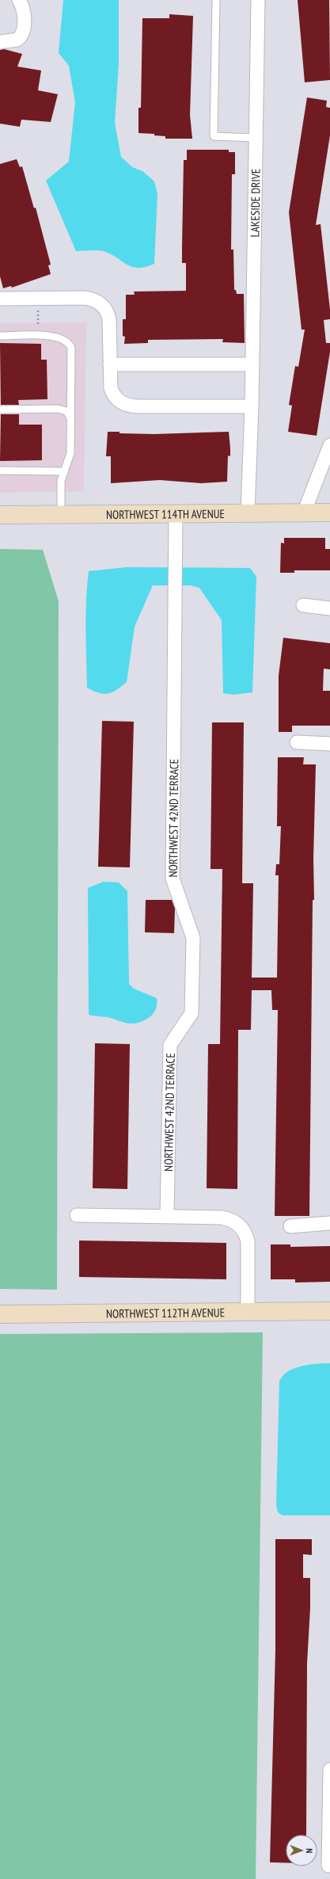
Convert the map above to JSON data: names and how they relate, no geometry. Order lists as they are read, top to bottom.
{
  "streets": {
    "street": [
      "LAKESIDE DRIVE",
      "NORTHWEST 114TH AVENUE",
      "NORTHWEST 42ND TERRACE",
      "NORTHWEST 112TH AVENUE"
    ]
  },
  "crossings": [
    ["LAKESIDE DRIVE", "NORTHWEST 114TH AVENUE"],
    ["NORTHWEST 114TH AVENUE", "NORTHWEST 42ND TERRACE"]
  ],
  "north": "right"
}
